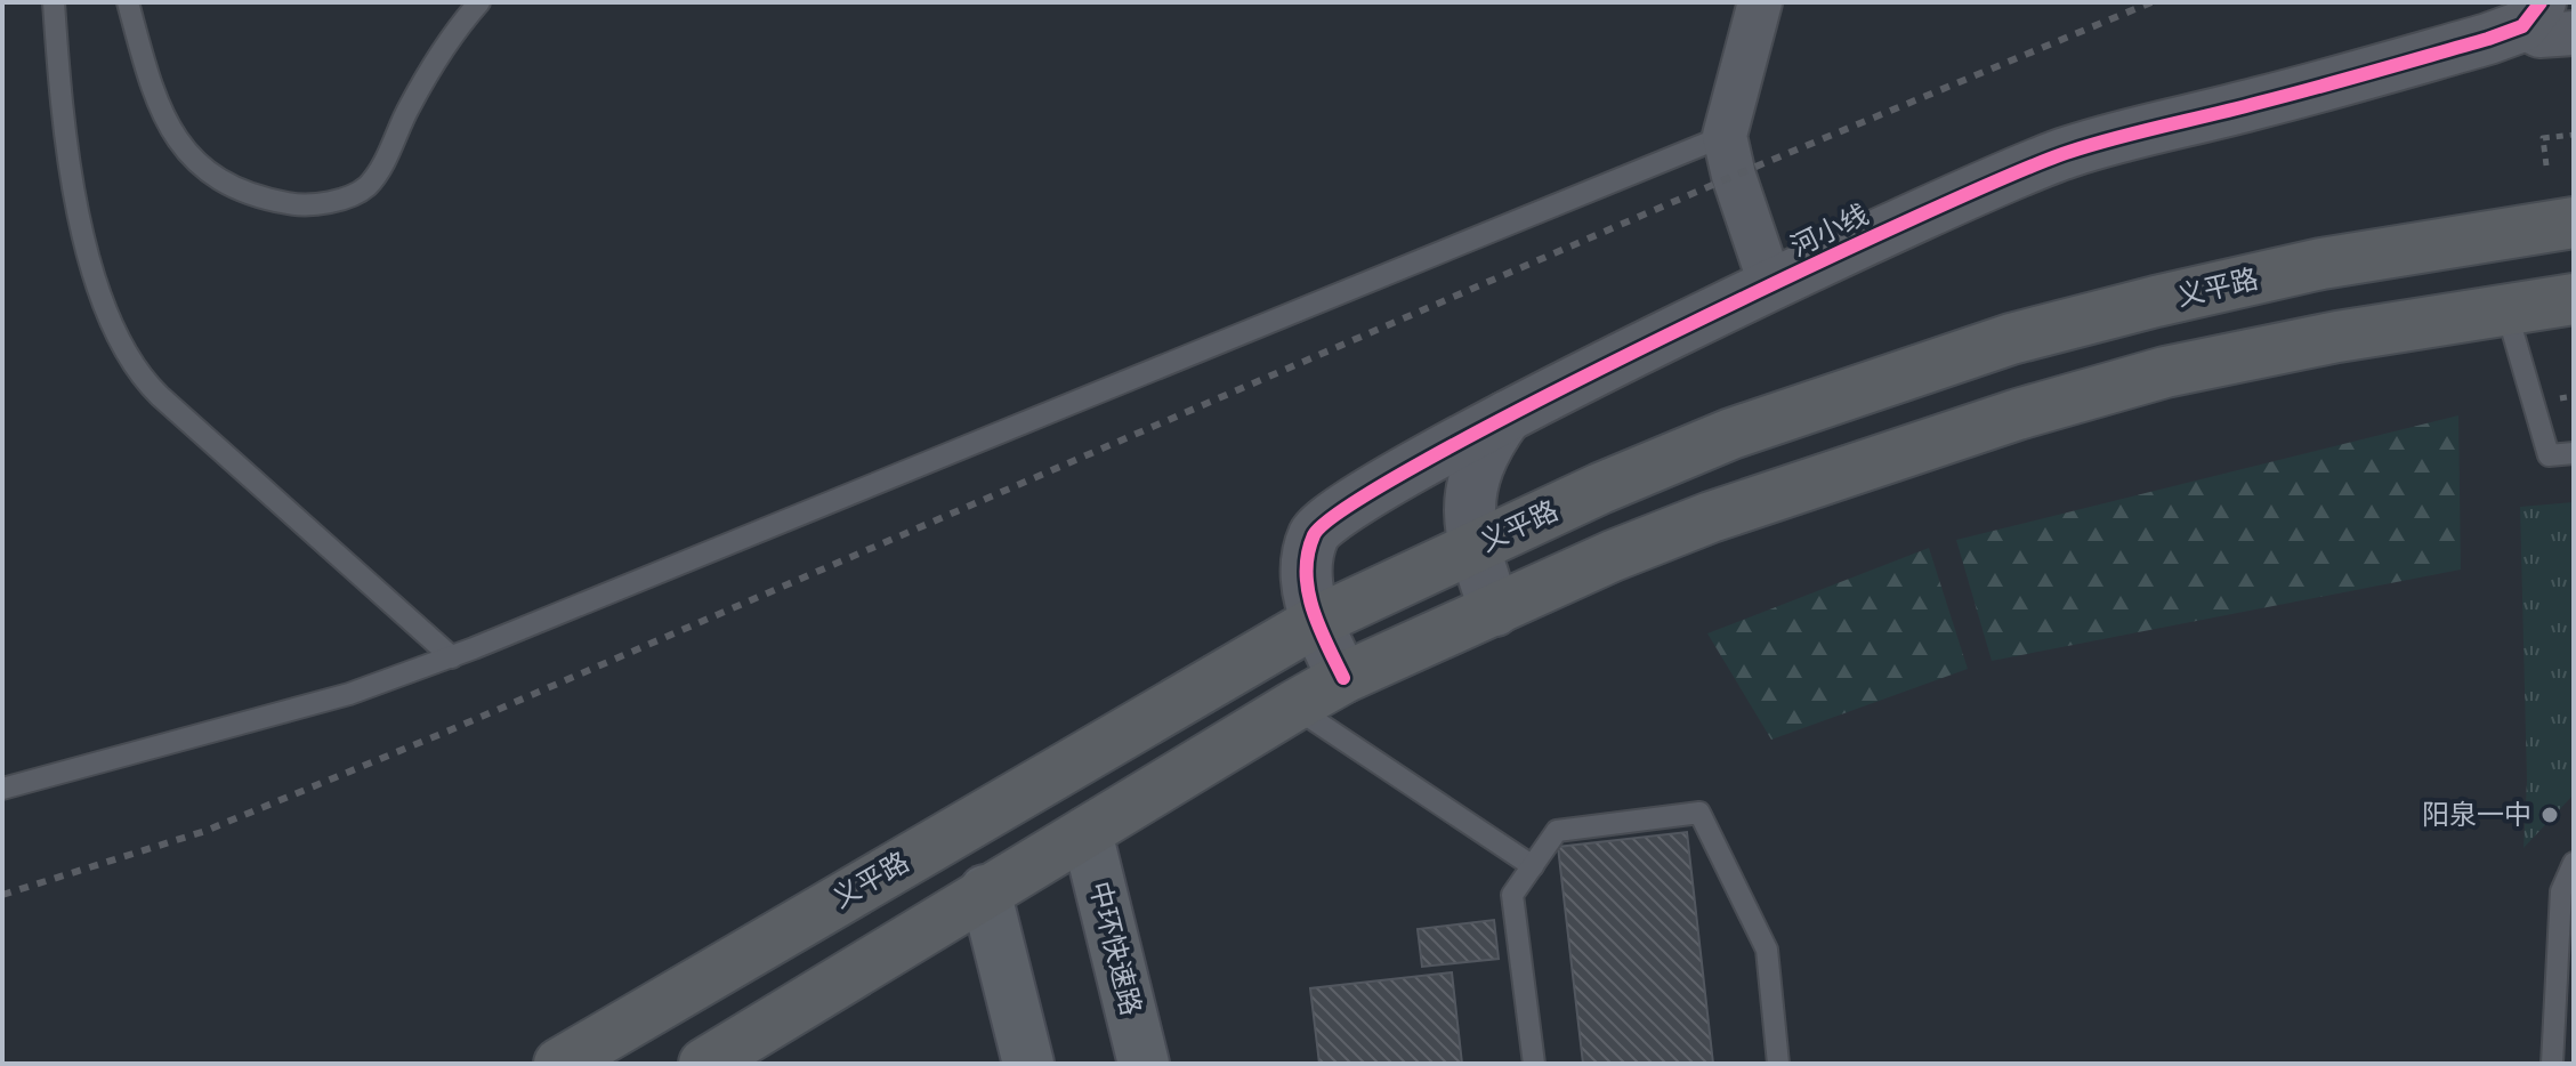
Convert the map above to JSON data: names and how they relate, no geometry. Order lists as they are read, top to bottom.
{
  "streets": {
    "highway": ["义平路"],
    "main road": ["中环快速路"],
    "street": ["河小线"]
  },
  "crossings": [
    ["河小线", "义平路"]
  ],
  "places": ["阳泉一中"]
}
